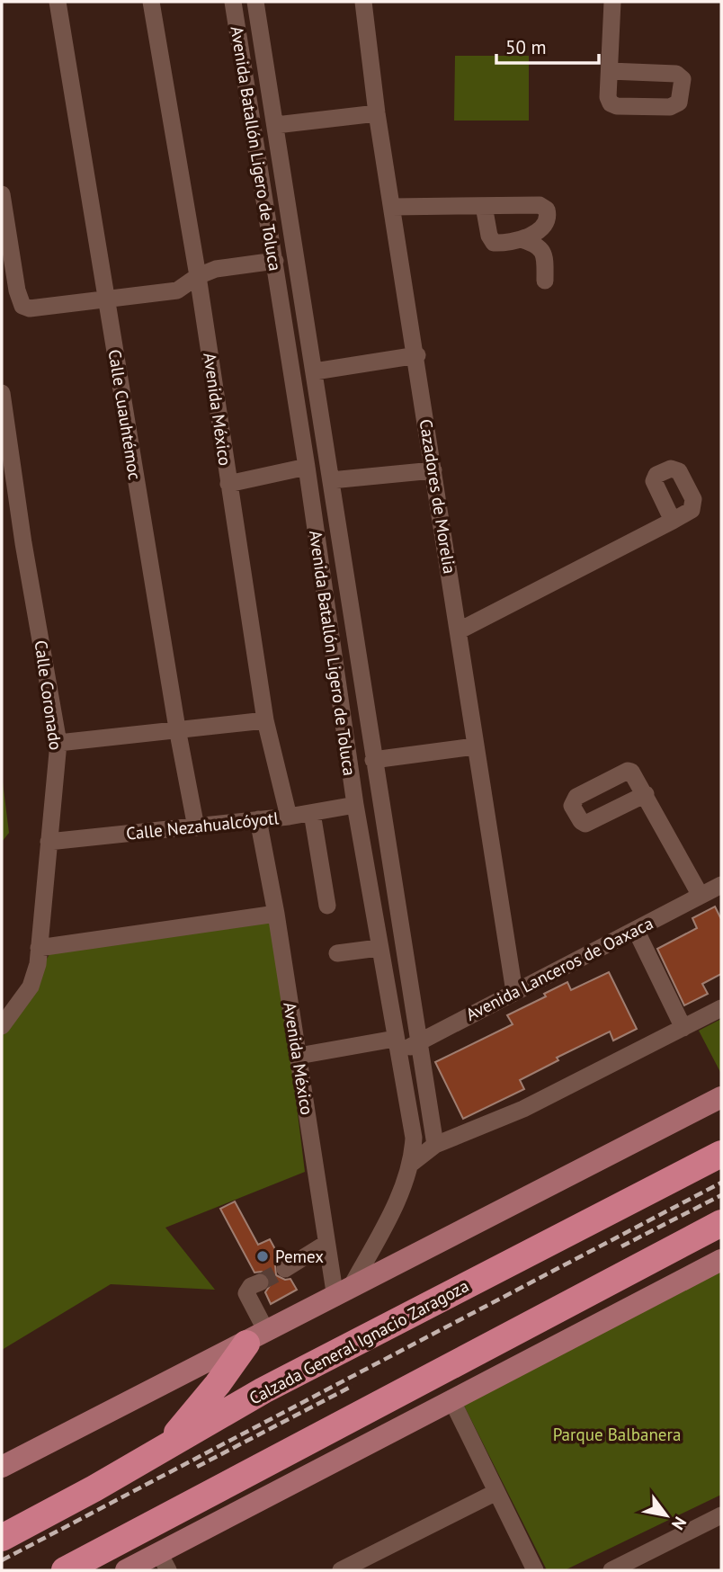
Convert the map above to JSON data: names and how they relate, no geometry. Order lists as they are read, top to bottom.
{
  "streets": {
    "highway": ["Calzada General Ignacio Zaragoza"],
    "street": [
      "Avenida Batallón Ligero de Toluca",
      "Avenida México",
      "Calle Cuauhtémoc",
      "Cazadores de Morelia",
      "Calle Coronado",
      "Calle Nezahualcóyotl",
      "Avenida Lanceros de Oaxaca"
    ]
  },
  "crossings": [
    ["Avenida Batallón Ligero de Toluca", "Avenida México"],
    ["Avenida Batallón Ligero de Toluca", "Calle Nezahualcóyotl"],
    ["Avenida Batallón Ligero de Toluca", "Avenida Lanceros de Oaxaca"],
    ["Avenida México", "Calle Nezahualcóyotl"],
    ["Calle Cuauhtémoc", "Calle Nezahualcóyotl"],
    ["Cazadores de Morelia", "Avenida Lanceros de Oaxaca"],
    ["Calle Coronado", "Calle Nezahualcóyotl"]
  ],
  "parks": ["Parque Balbanera"],
  "places": ["Pemex"],
  "scale_bar": "50 m",
  "north": "bottom right"
}
